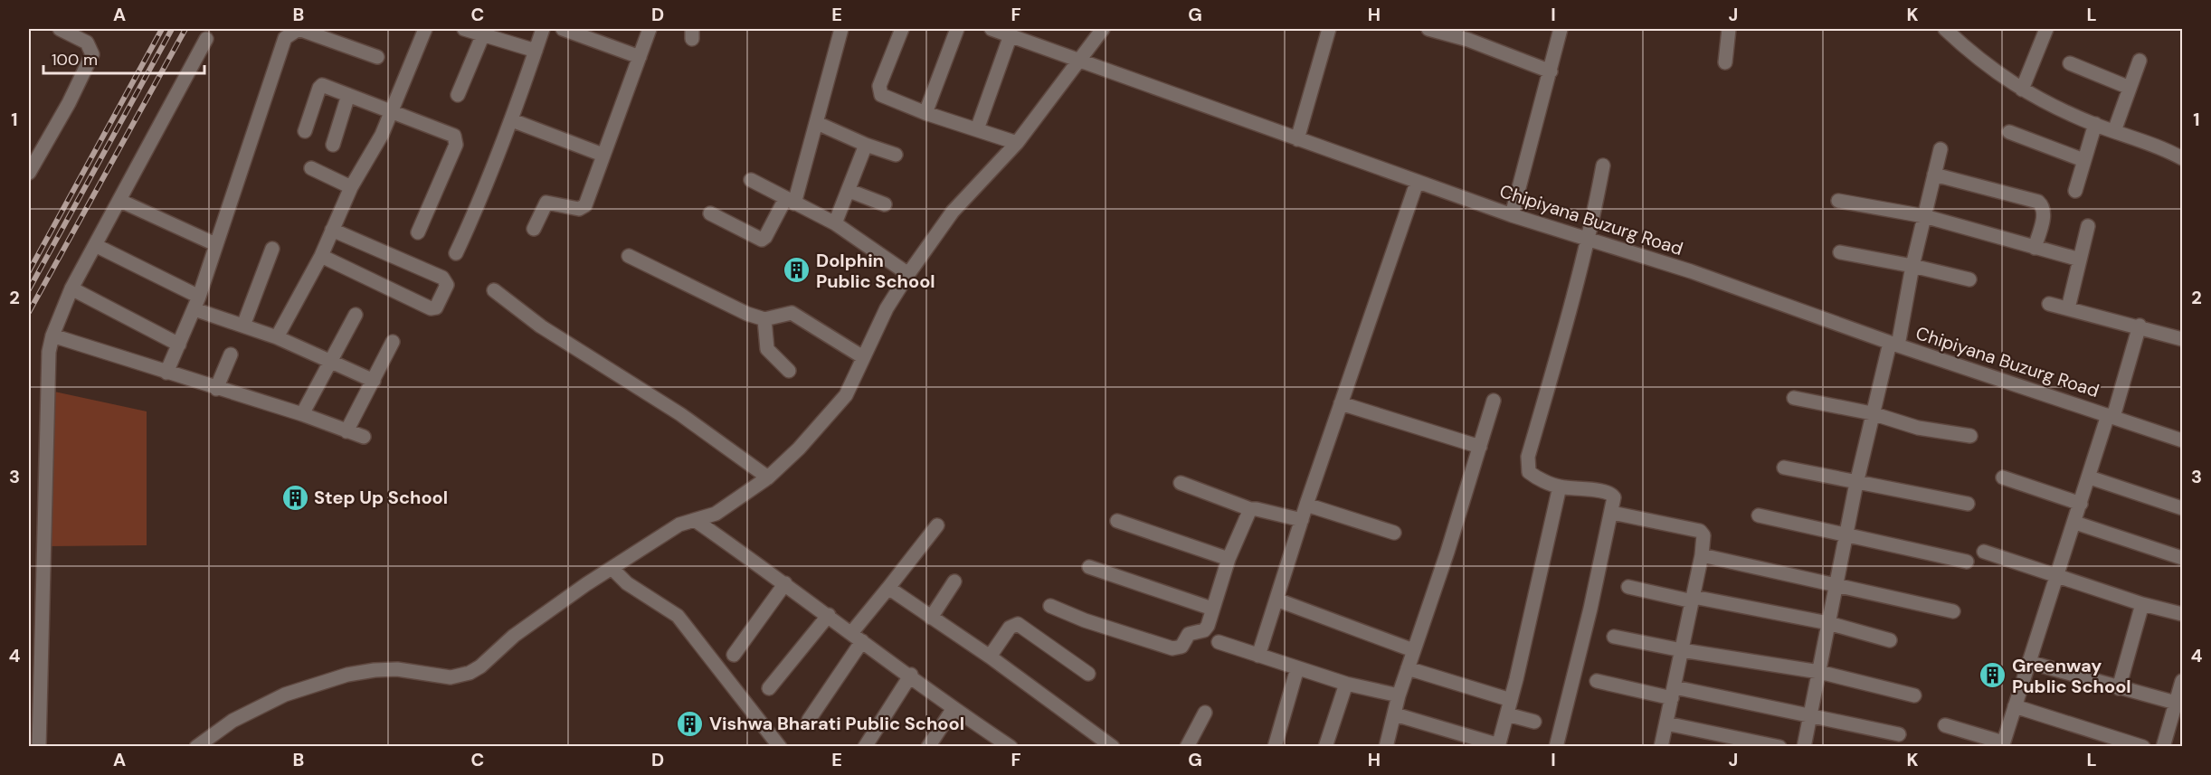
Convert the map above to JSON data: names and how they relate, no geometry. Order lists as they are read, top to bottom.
{
  "streets": {
    "street": ["Chipiyana Buzurg Road"]
  },
  "places": {
    "building": [
      "Dolphin Public School",
      "Step Up School",
      "Greenway Public School",
      "Vishwa Bharati Public School"
    ]
  },
  "scale_bar": "100 m",
  "grid": {
    "columns": [
      "A",
      "B",
      "C",
      "D",
      "E",
      "F",
      "G",
      "H",
      "I",
      "J",
      "K",
      "L"
    ],
    "rows": [
      "1",
      "2",
      "3",
      "4"
    ]
  }
}
